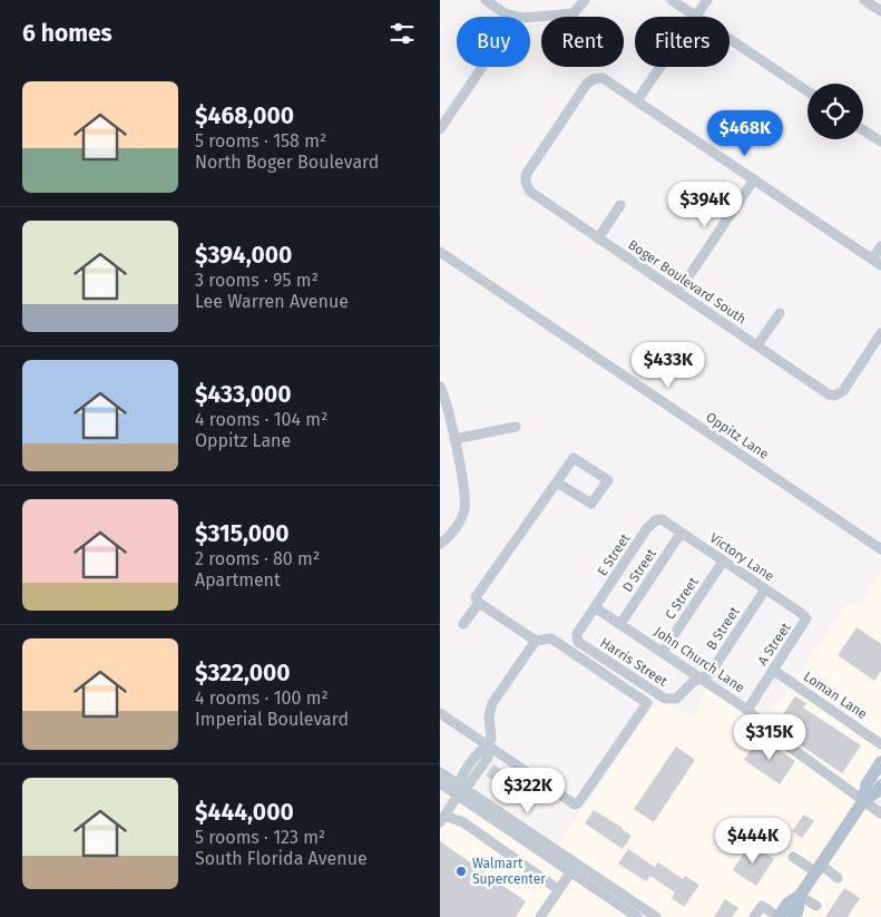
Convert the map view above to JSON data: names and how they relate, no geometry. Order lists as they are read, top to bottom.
{
  "streets": {
    "street": [
      "Boger Boulevard South",
      "Oppitz Lane",
      "E Street",
      "Victory Lane",
      "D Street",
      "C Street",
      "B Street",
      "A Street",
      "John Church Lane",
      "Harris Street",
      "Loman Lane"
    ]
  },
  "crossings": [
    ["E Street", "Victory Lane"],
    ["E Street", "John Church Lane"],
    ["E Street", "Harris Street"],
    ["Victory Lane", "D Street"],
    ["Victory Lane", "C Street"],
    ["Victory Lane", "B Street"],
    ["Victory Lane", "A Street"],
    ["D Street", "John Church Lane"],
    ["C Street", "John Church Lane"],
    ["B Street", "John Church Lane"],
    ["B Street", "Harris Street"],
    ["A Street", "John Church Lane"],
    ["A Street", "Loman Lane"],
    ["John Church Lane", "Harris Street"]
  ],
  "places": ["Walmart Supercenter"],
  "page": {
    "heading": "6 homes",
    "chip": ["Buy", "Rent", "Filters"],
    "list": [
      {
        "name": "$468,000",
        "note": "5 rooms · 158 m² · North Boger Boulevard"
      },
      {
        "name": "$394,000",
        "note": "3 rooms · 95 m² · Lee Warren Avenue"
      },
      {
        "name": "$433,000",
        "note": "4 rooms · 104 m² · Oppitz Lane"
      },
      {
        "name": "$315,000",
        "note": "2 rooms · 80 m² · Apartment"
      },
      {
        "name": "$322,000",
        "note": "4 rooms · 100 m² · Imperial Boulevard"
      },
      {
        "name": "$444,000",
        "note": "5 rooms · 123 m² · South Florida Avenue"
      }
    ],
    "price": [
      "$468K",
      "$394K",
      "$433K",
      "$315K",
      "$322K",
      "$444K"
    ]
  }
}
